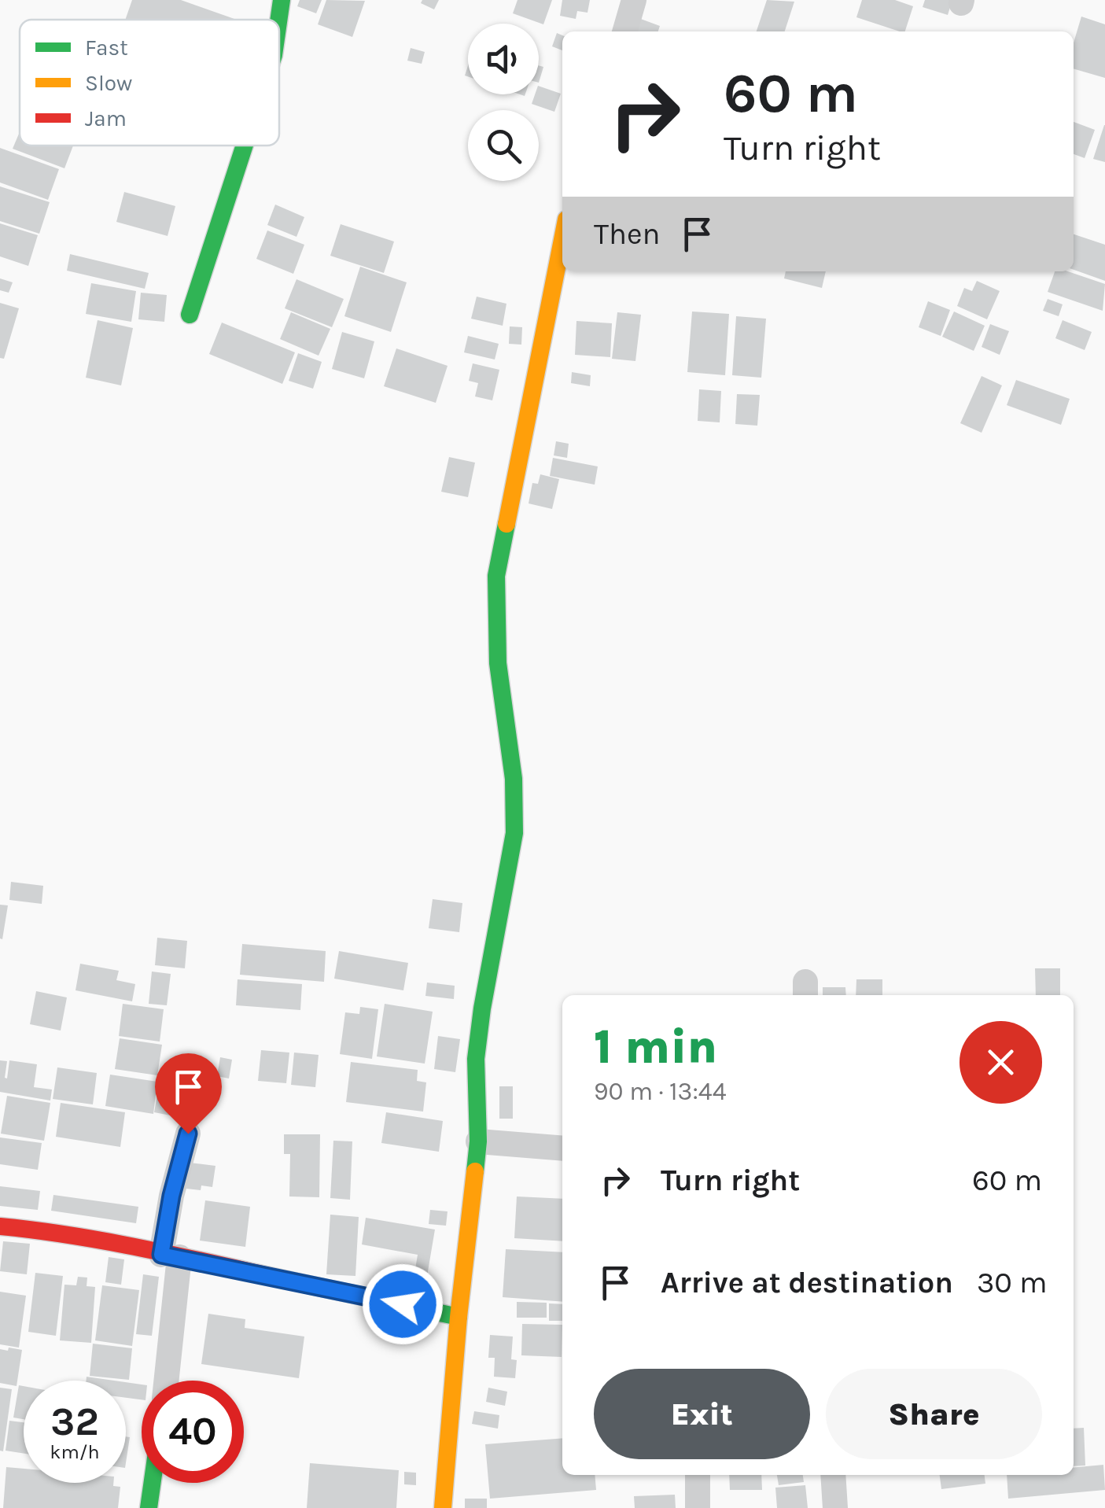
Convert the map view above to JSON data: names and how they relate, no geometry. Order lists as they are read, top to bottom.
{
  "legend": ["Fast", "Slow", "Jam"],
  "page": {
    "turn": ["60 m", "Turn right"],
    "then": "Then",
    "heading": ["1 min", "90 m · 13:44"],
    "list": [
      {
        "name": "Turn right",
        "value": "60 m"
      },
      {
        "name": "Arrive at destination",
        "value": "30 m"
      }
    ],
    "buttons": ["Exit", "Share"],
    "speed": "32 km/h",
    "limit": "40"
  }
}
